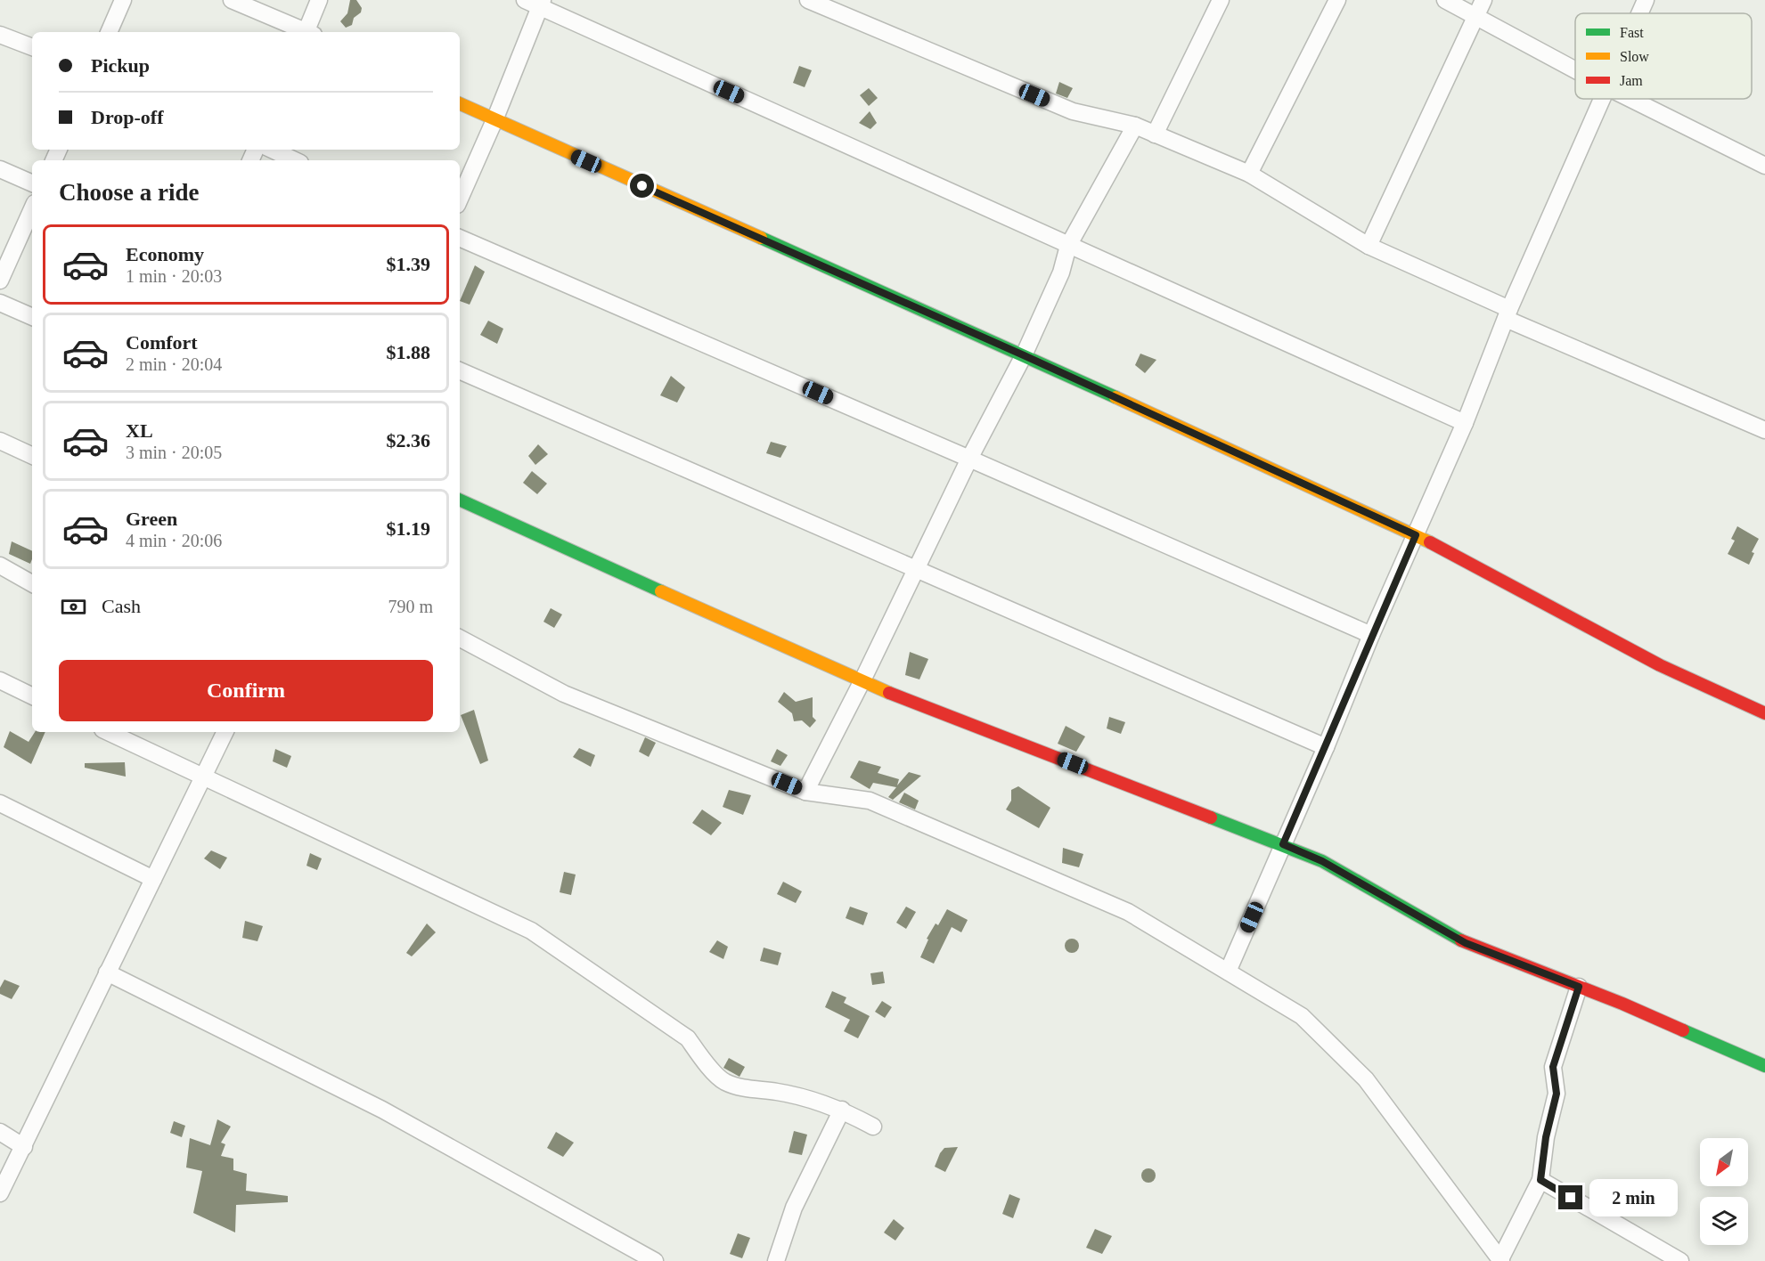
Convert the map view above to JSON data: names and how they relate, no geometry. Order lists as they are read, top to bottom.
{
  "legend": ["Fast", "Slow", "Jam"],
  "north": "bottom left",
  "page": {
    "banner": ["Pickup", "Drop-off"],
    "heading": "Choose a ride",
    "list": [
      {
        "name": "Economy",
        "note": "1 min · 20:03",
        "value": "$1.39"
      },
      {
        "name": "Comfort",
        "note": "2 min · 20:04",
        "value": "$1.88"
      },
      {
        "name": "XL",
        "note": "3 min · 20:05",
        "value": "$2.36"
      },
      {
        "name": "Green",
        "note": "4 min · 20:06",
        "value": "$1.19"
      }
    ],
    "pay": ["Cash", "790 m"],
    "buttons": "Confirm",
    "bubble": "2 min"
  }
}
